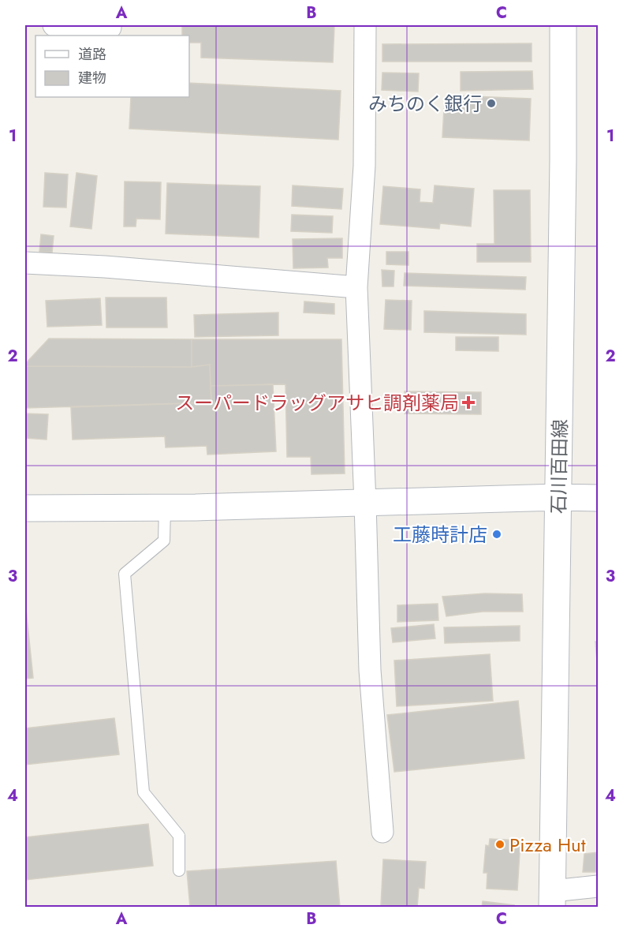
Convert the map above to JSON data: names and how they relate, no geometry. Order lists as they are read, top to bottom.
{
  "streets": {
    "main road": ["石川百田線"]
  },
  "places": {
    "other": ["みちのく銀行", "工藤時計店", "Pizza Hut"],
    "health": ["スーパードラッグアサヒ調剤薬局"]
  },
  "legend": ["道路", "建物"],
  "grid": {
    "columns": ["A", "B", "C"],
    "rows": [
      "1",
      "2",
      "3",
      "4"
    ]
  }
}
